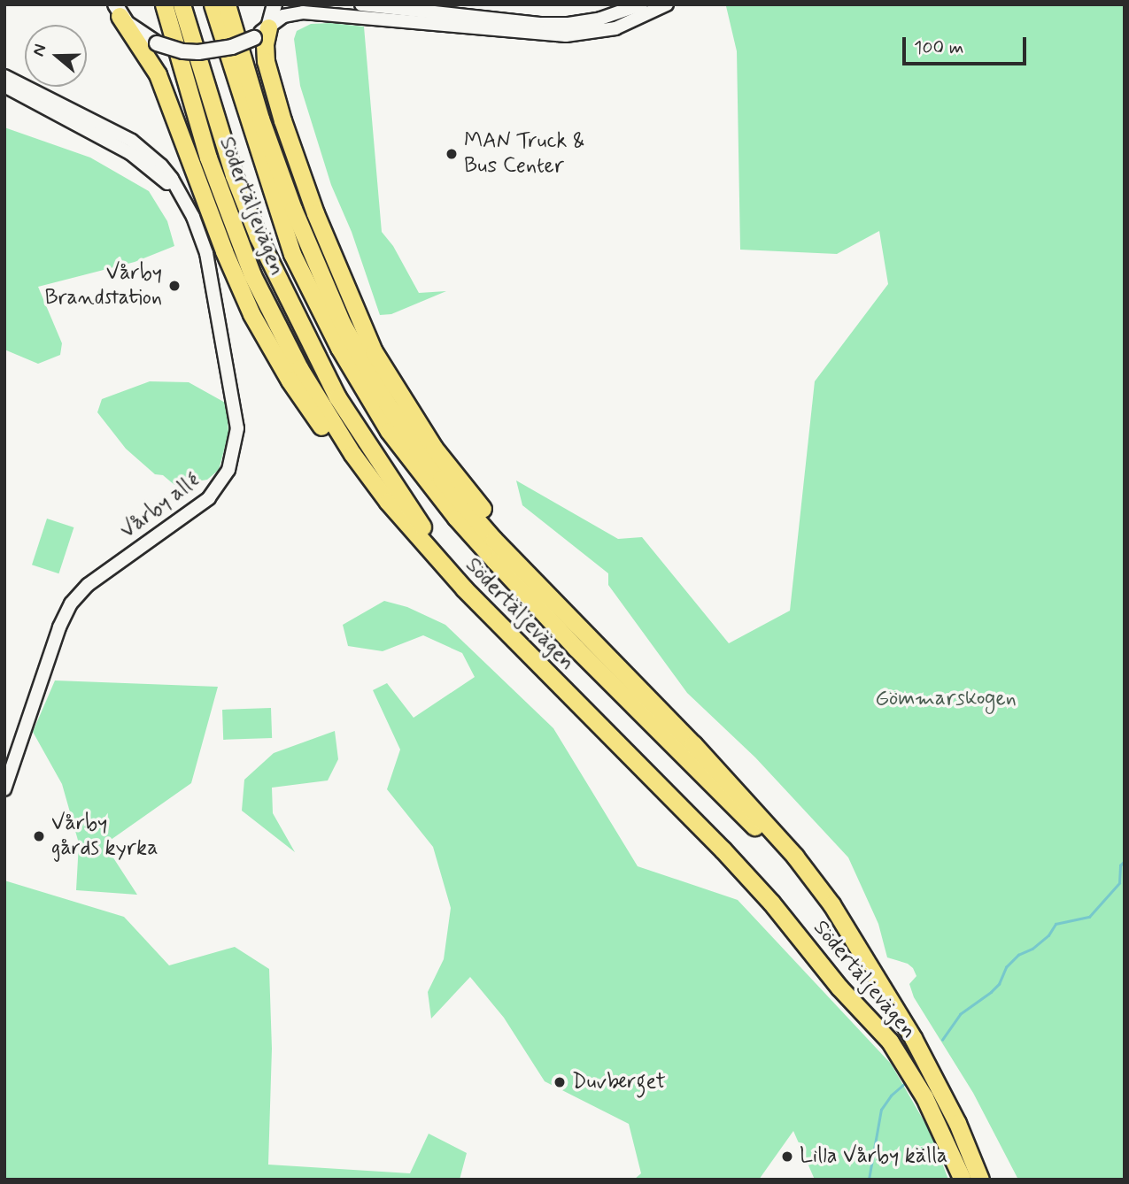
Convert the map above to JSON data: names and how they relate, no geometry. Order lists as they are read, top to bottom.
{
  "streets": {
    "highway": ["Södertäljevägen"],
    "street": ["Vårby allé"]
  },
  "parks": ["Gömmarskogen"],
  "places": [
    "MAN Truck & Bus Center",
    "Vårby Brandstation",
    "Vårby gårds kyrka",
    "Duvberget",
    "Lilla Vårby källa"
  ],
  "scale_bar": "100 m",
  "north": "left"
}
